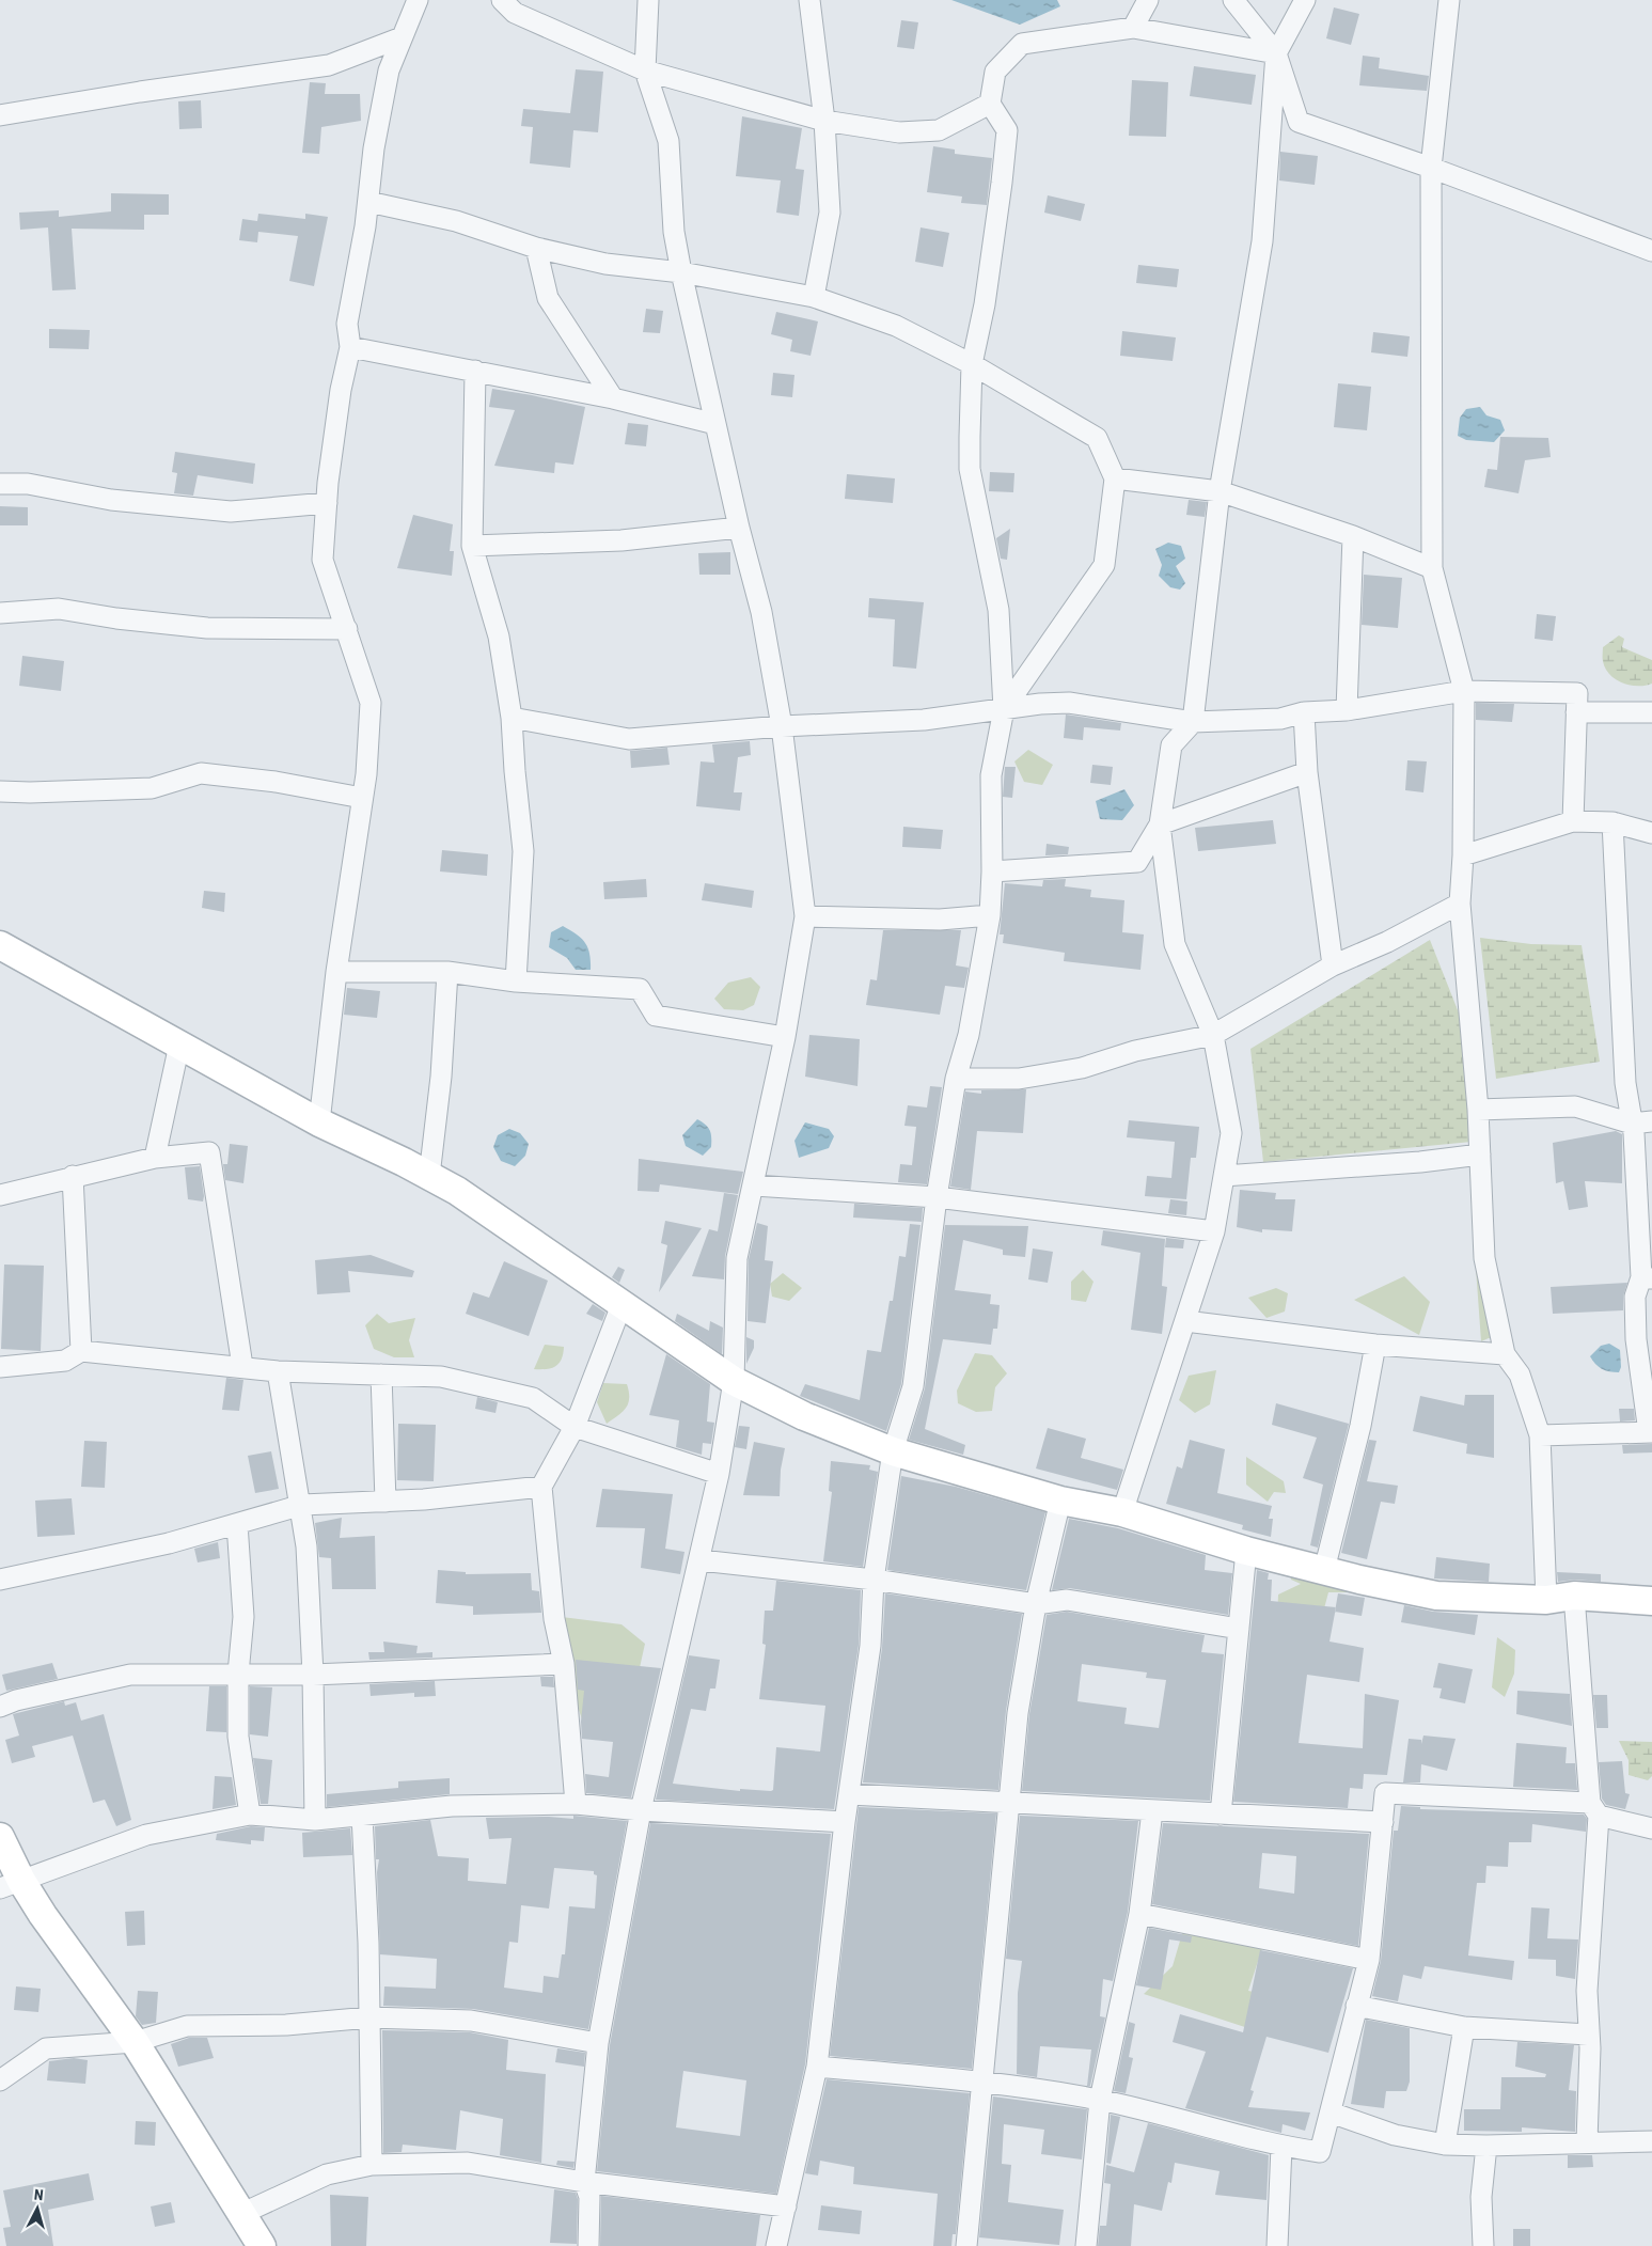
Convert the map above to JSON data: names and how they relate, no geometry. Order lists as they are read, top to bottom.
{
  "north": "top"
}
